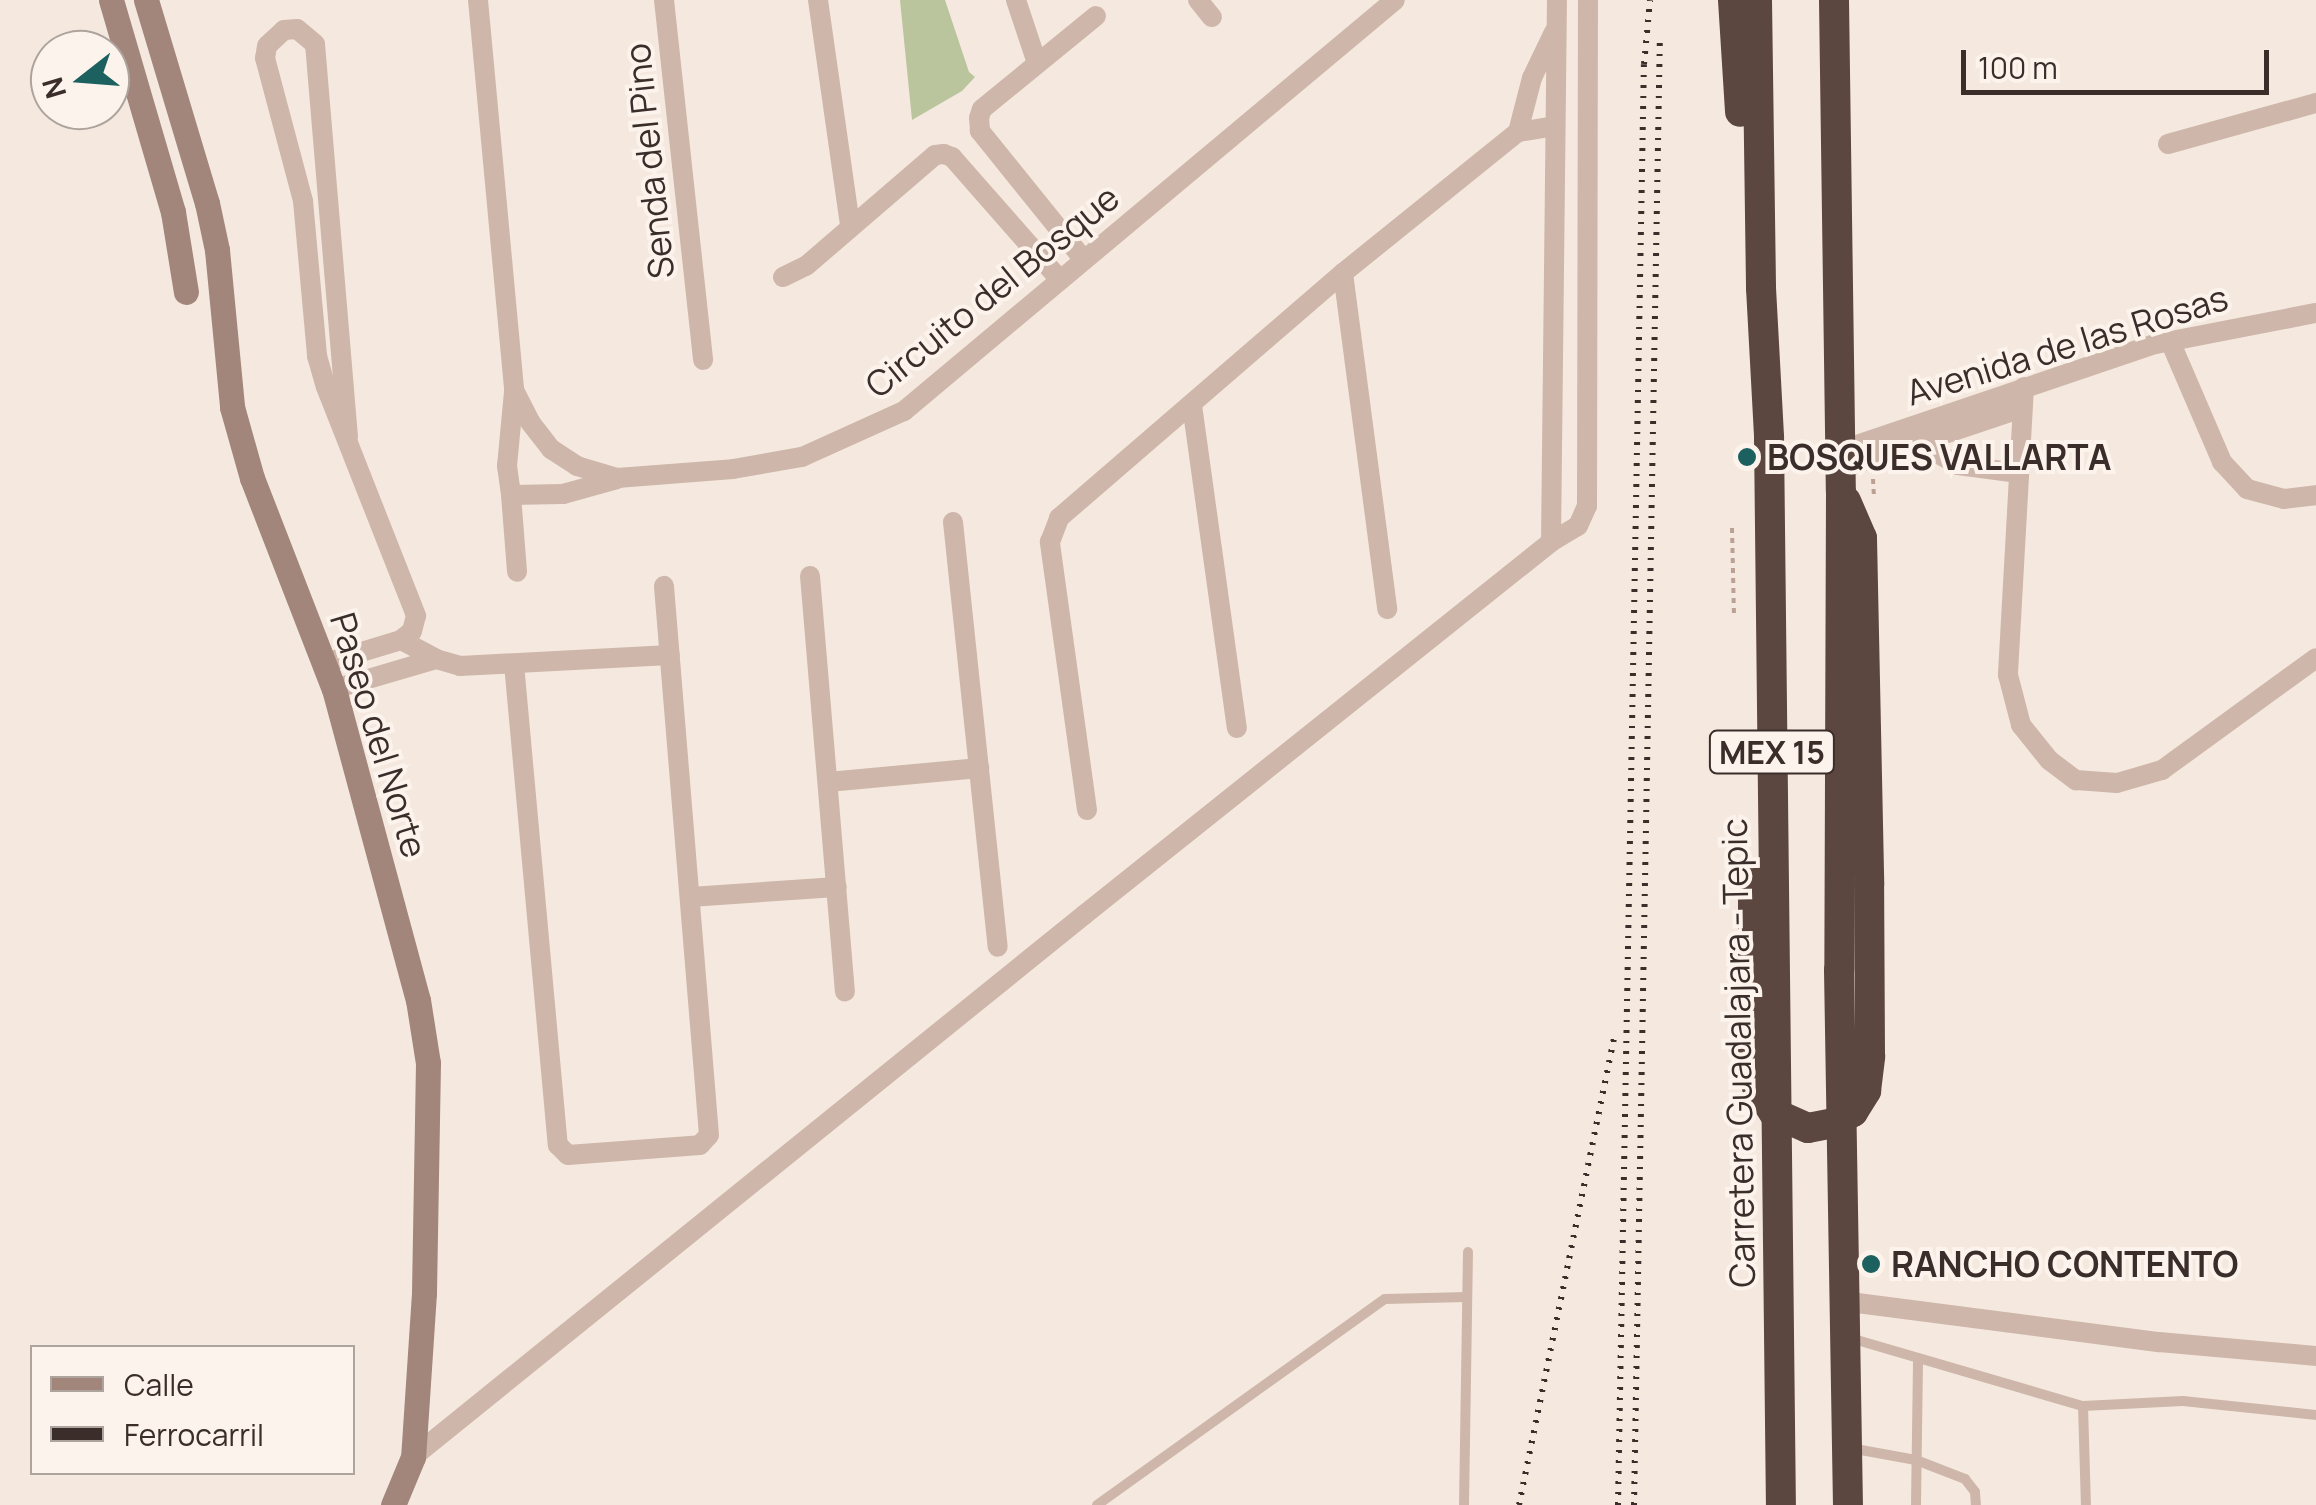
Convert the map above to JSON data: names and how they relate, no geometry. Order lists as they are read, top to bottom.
{
  "streets": {
    "highway": ["MEX 15", "Carretera Guadalajara - Tepic"],
    "street": [
      "Senda del Pino",
      "Circuito del Bosque",
      "Avenida de las Rosas",
      "Paseo del Norte"
    ]
  },
  "places": ["BOSQUES VALLARTA", "RANCHO CONTENTO"],
  "legend": ["Calle", "Ferrocarril"],
  "scale_bar": "100 m",
  "north": "left"
}
